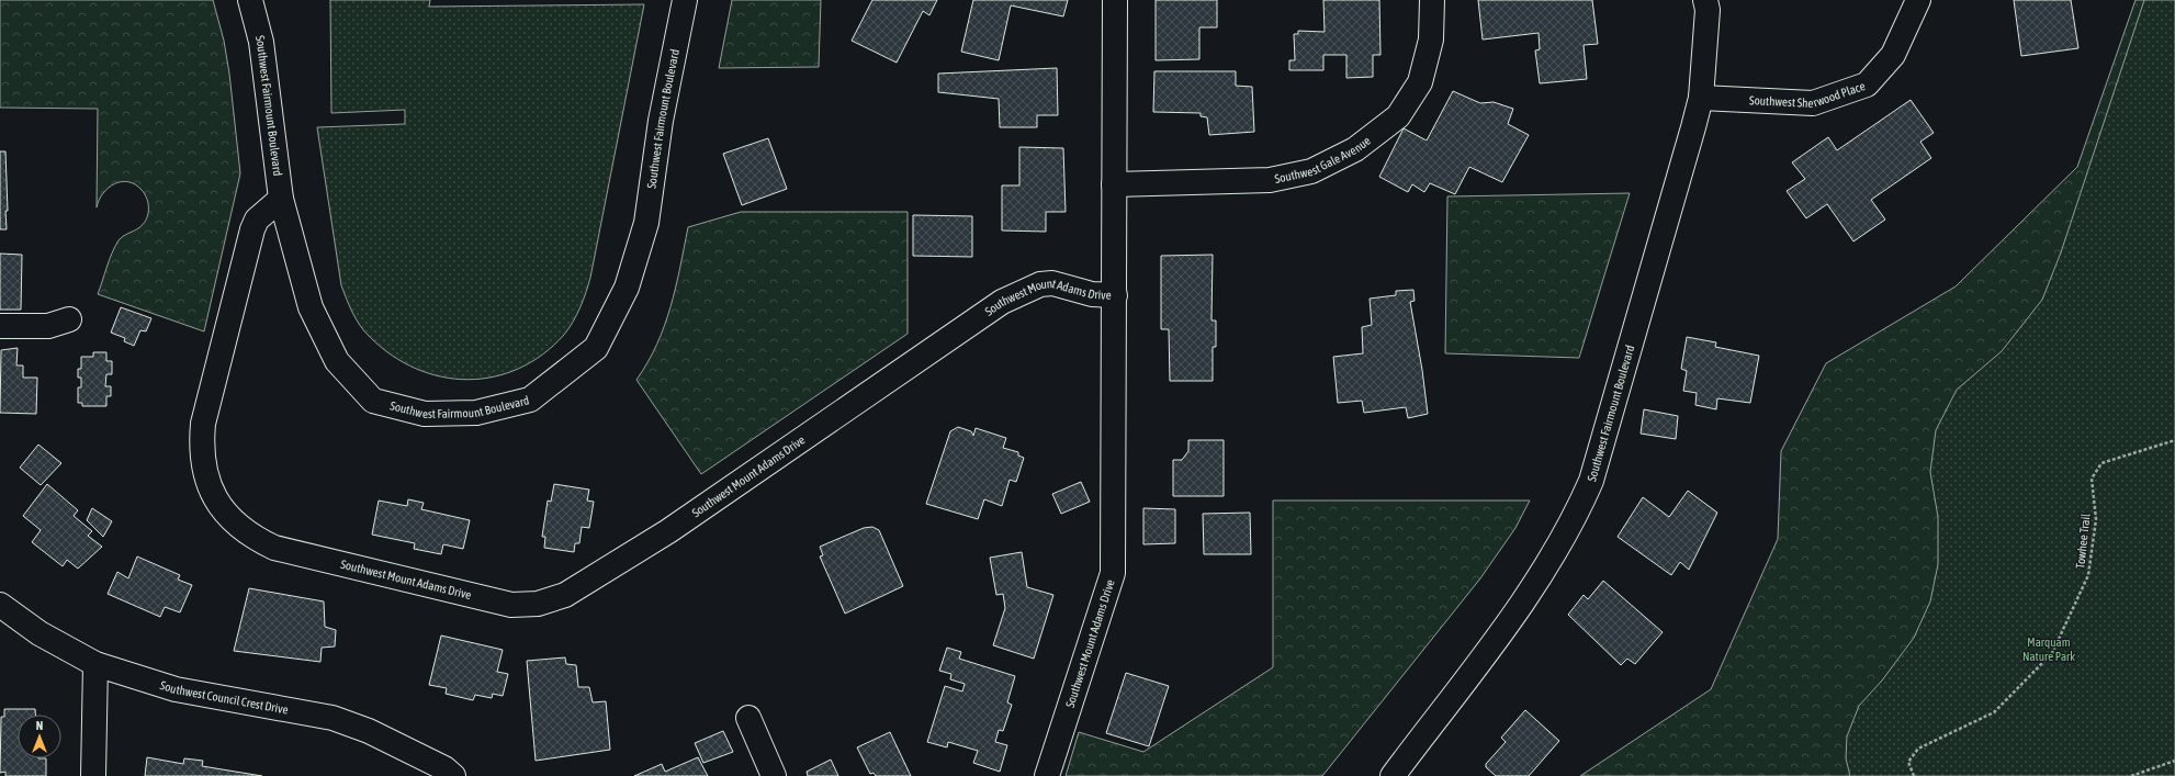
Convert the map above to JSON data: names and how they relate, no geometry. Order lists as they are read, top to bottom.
{
  "streets": {
    "street": [
      "Southwest Sherwood Place",
      "Southwest Fairmount Boulevard",
      "Southwest Gale Avenue",
      "Southwest Mount Adams Drive",
      "Southwest Council Crest Drive"
    ],
    "path": ["Towhee Trail"]
  },
  "crossings": [
    ["Southwest Sherwood Place", "Southwest Fairmount Boulevard"],
    ["Southwest Fairmount Boulevard", "Southwest Mount Adams Drive"]
  ],
  "parks": ["Marquam Nature Park"],
  "north": "top"
}
